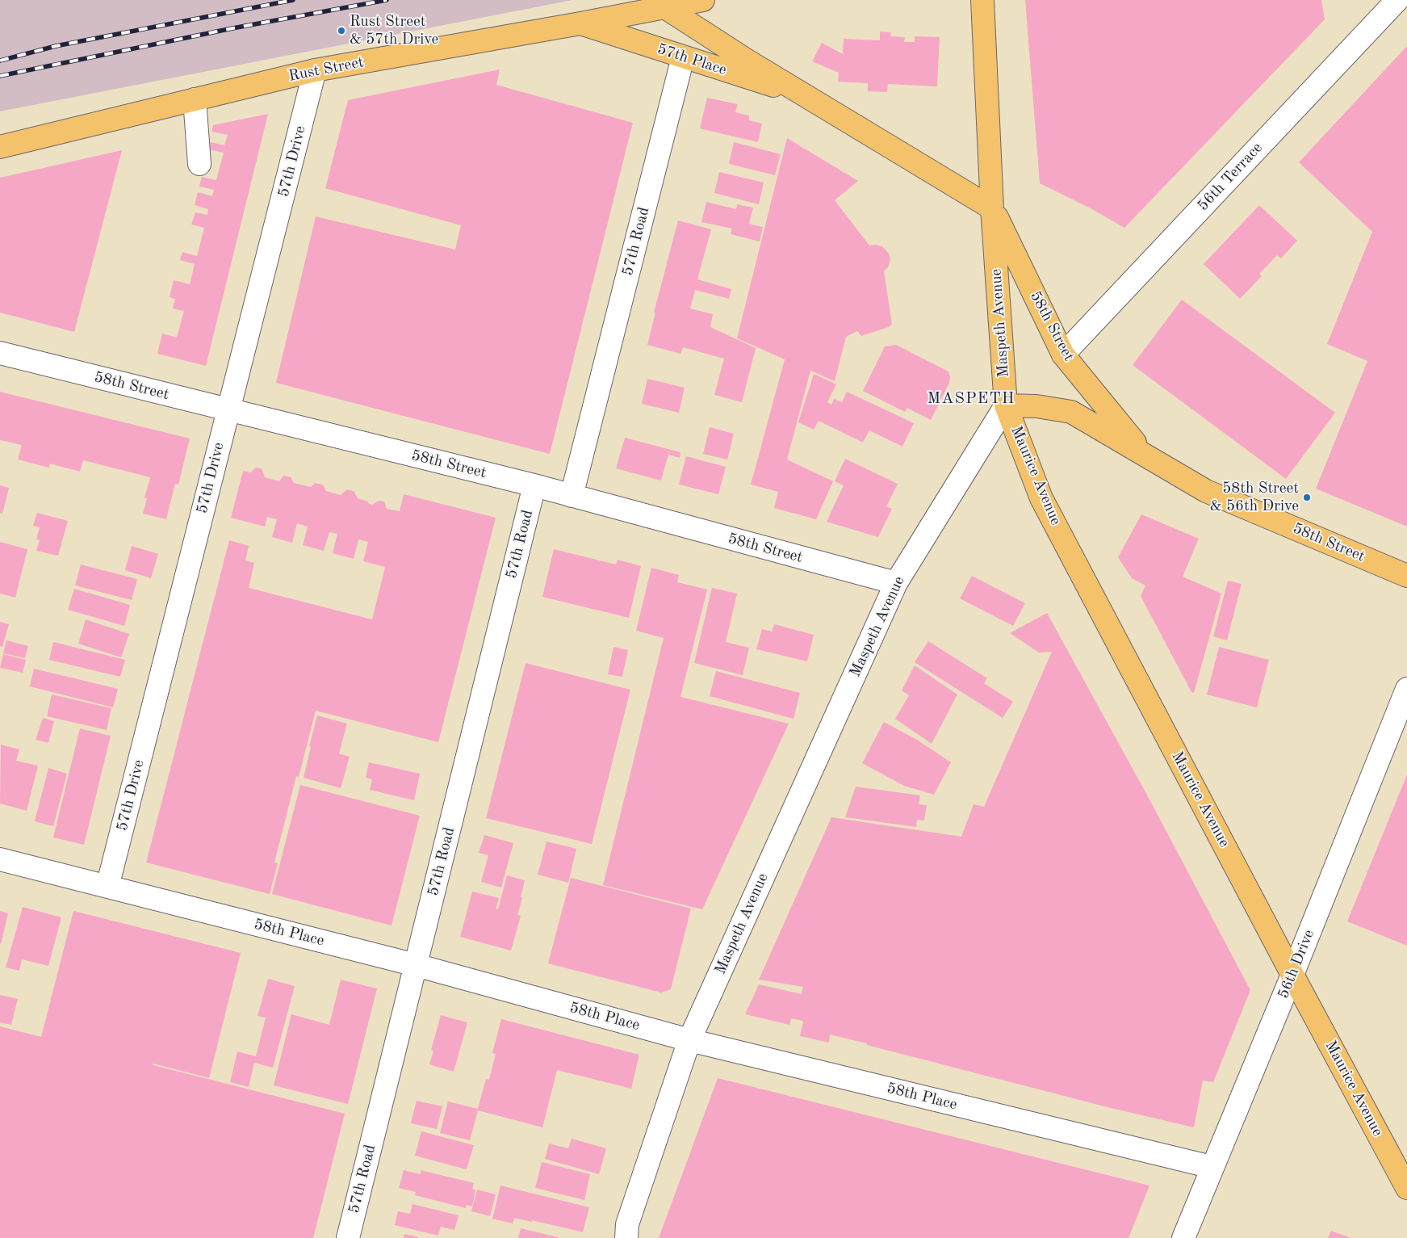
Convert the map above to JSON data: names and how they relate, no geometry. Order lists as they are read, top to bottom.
{
  "streets": {
    "main road": [
      "57th Place",
      "Rust Street",
      "Maspeth Avenue",
      "58th Street",
      "Maurice Avenue"
    ],
    "street": [
      "57th Drive",
      "56th Terrace",
      "57th Road",
      "58th Place",
      "56th Drive"
    ]
  },
  "crossings": [
    ["57th Place", "Rust Street"],
    ["57th Place", "57th Road"],
    ["57th Place", "Maspeth Avenue"],
    ["57th Place", "58th Street"],
    ["Rust Street", "57th Drive"],
    ["57th Drive", "58th Street"],
    ["57th Drive", "58th Place"],
    ["56th Terrace", "58th Street"],
    ["57th Road", "58th Street"],
    ["57th Road", "58th Place"],
    ["Maspeth Avenue", "58th Street"],
    ["Maspeth Avenue", "Maurice Avenue"],
    ["Maspeth Avenue", "58th Place"],
    ["58th Street", "Maurice Avenue"],
    ["Maurice Avenue", "56th Drive"],
    ["58th Place", "56th Drive"]
  ],
  "districts": ["MASPETH"],
  "places": ["Rust Street & 57th Drive", "58th Street & 56th Drive"]
}
